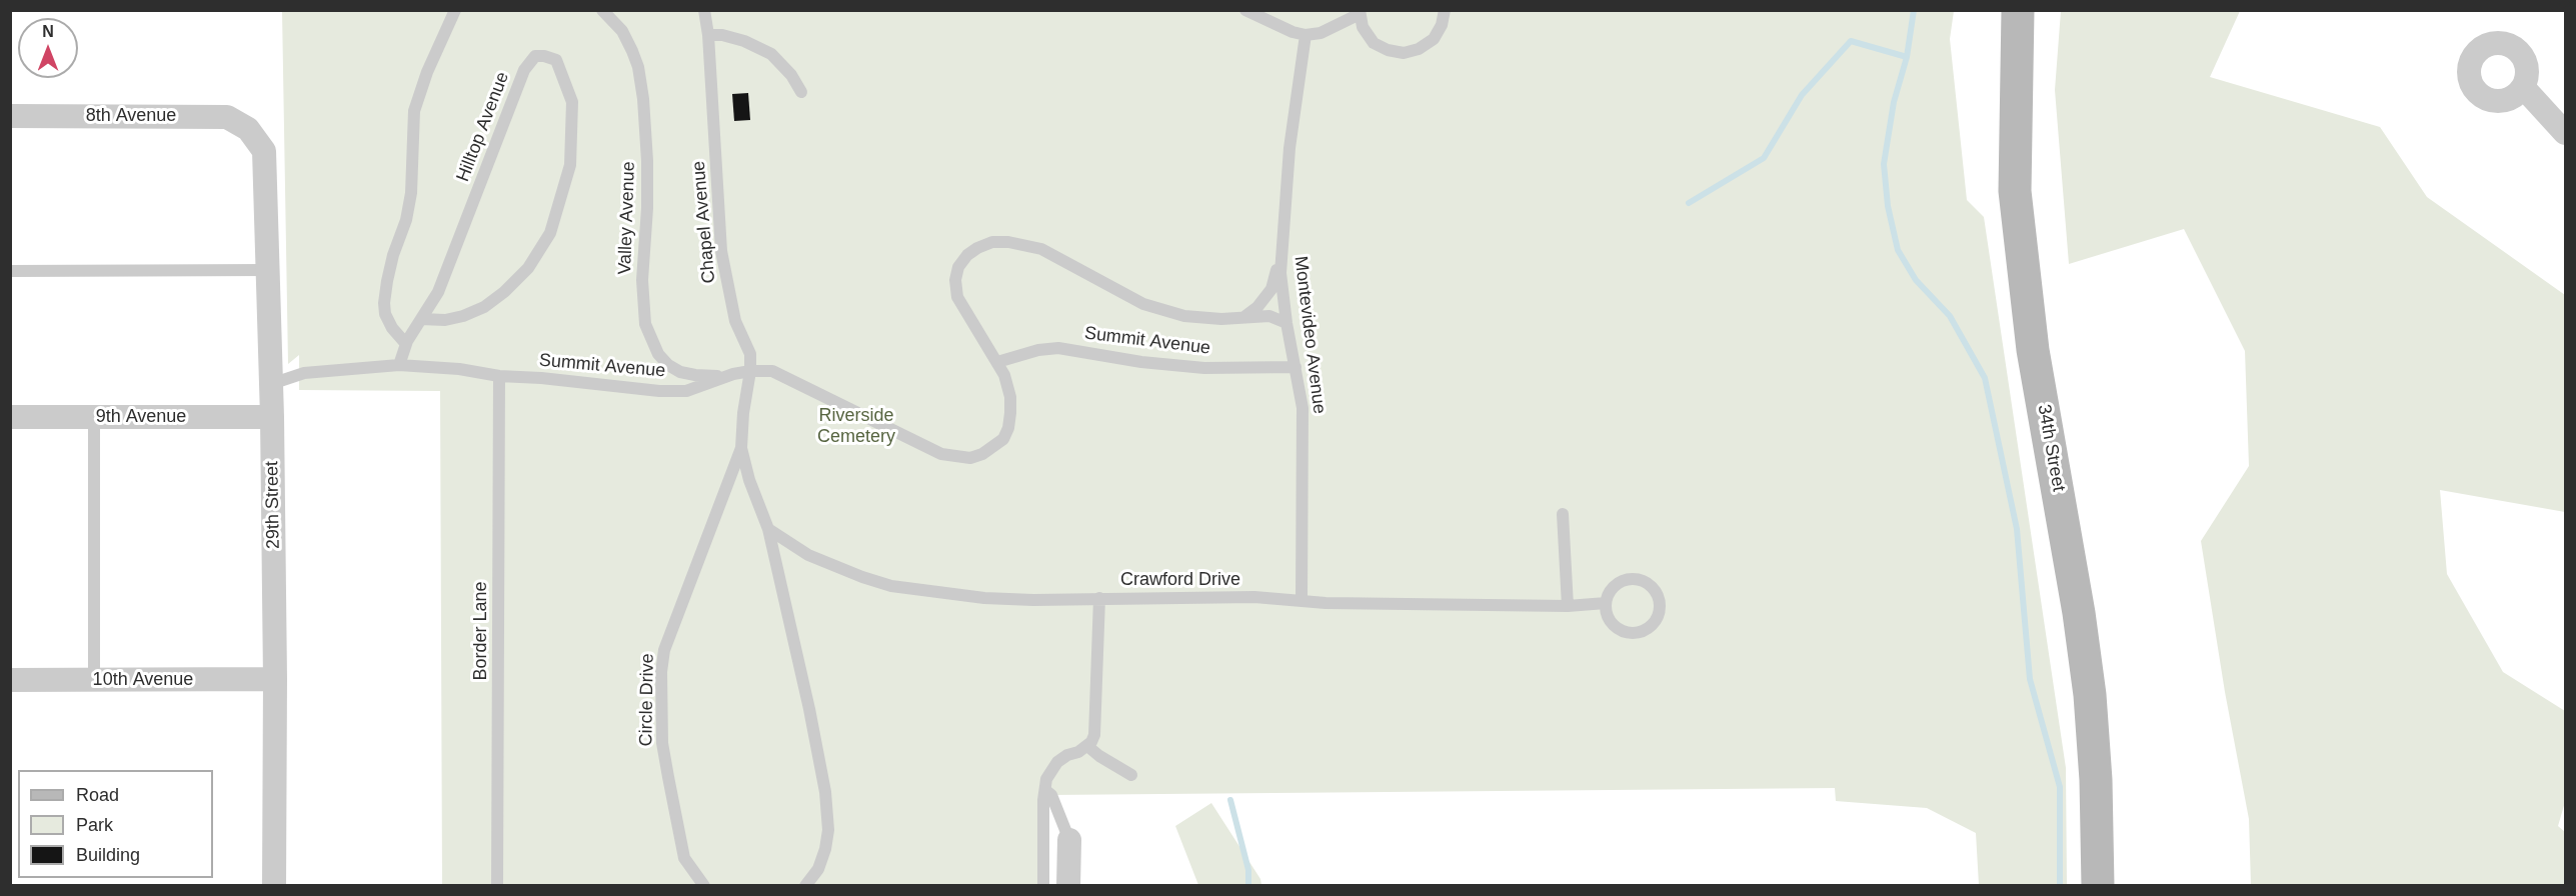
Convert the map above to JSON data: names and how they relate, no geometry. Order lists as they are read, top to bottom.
{
  "streets": {
    "street": [
      "8th Avenue",
      "9th Avenue",
      "34th Street",
      "29th Street",
      "10th Avenue"
    ],
    "lane": [
      "Hilltop Avenue",
      "Valley Avenue",
      "Chapel Avenue",
      "Montevideo Avenue",
      "Summit Avenue",
      "Crawford Drive",
      "Border Lane",
      "Circle Drive"
    ]
  },
  "crossings": [
    ["8th Avenue", "29th Street"],
    ["Hilltop Avenue", "Summit Avenue"],
    ["Valley Avenue", "Summit Avenue"],
    ["Chapel Avenue", "Summit Avenue"],
    ["Chapel Avenue", "Crawford Drive"],
    ["Chapel Avenue", "Circle Drive"],
    ["Montevideo Avenue", "Summit Avenue"],
    ["Montevideo Avenue", "Crawford Drive"],
    ["Summit Avenue", "29th Street"],
    ["Summit Avenue", "Border Lane"],
    ["9th Avenue", "29th Street"],
    ["29th Street", "10th Avenue"]
  ],
  "parks": ["Riverside Cemetery"],
  "legend": ["Road", "Park", "Building"],
  "north": "top"
}
